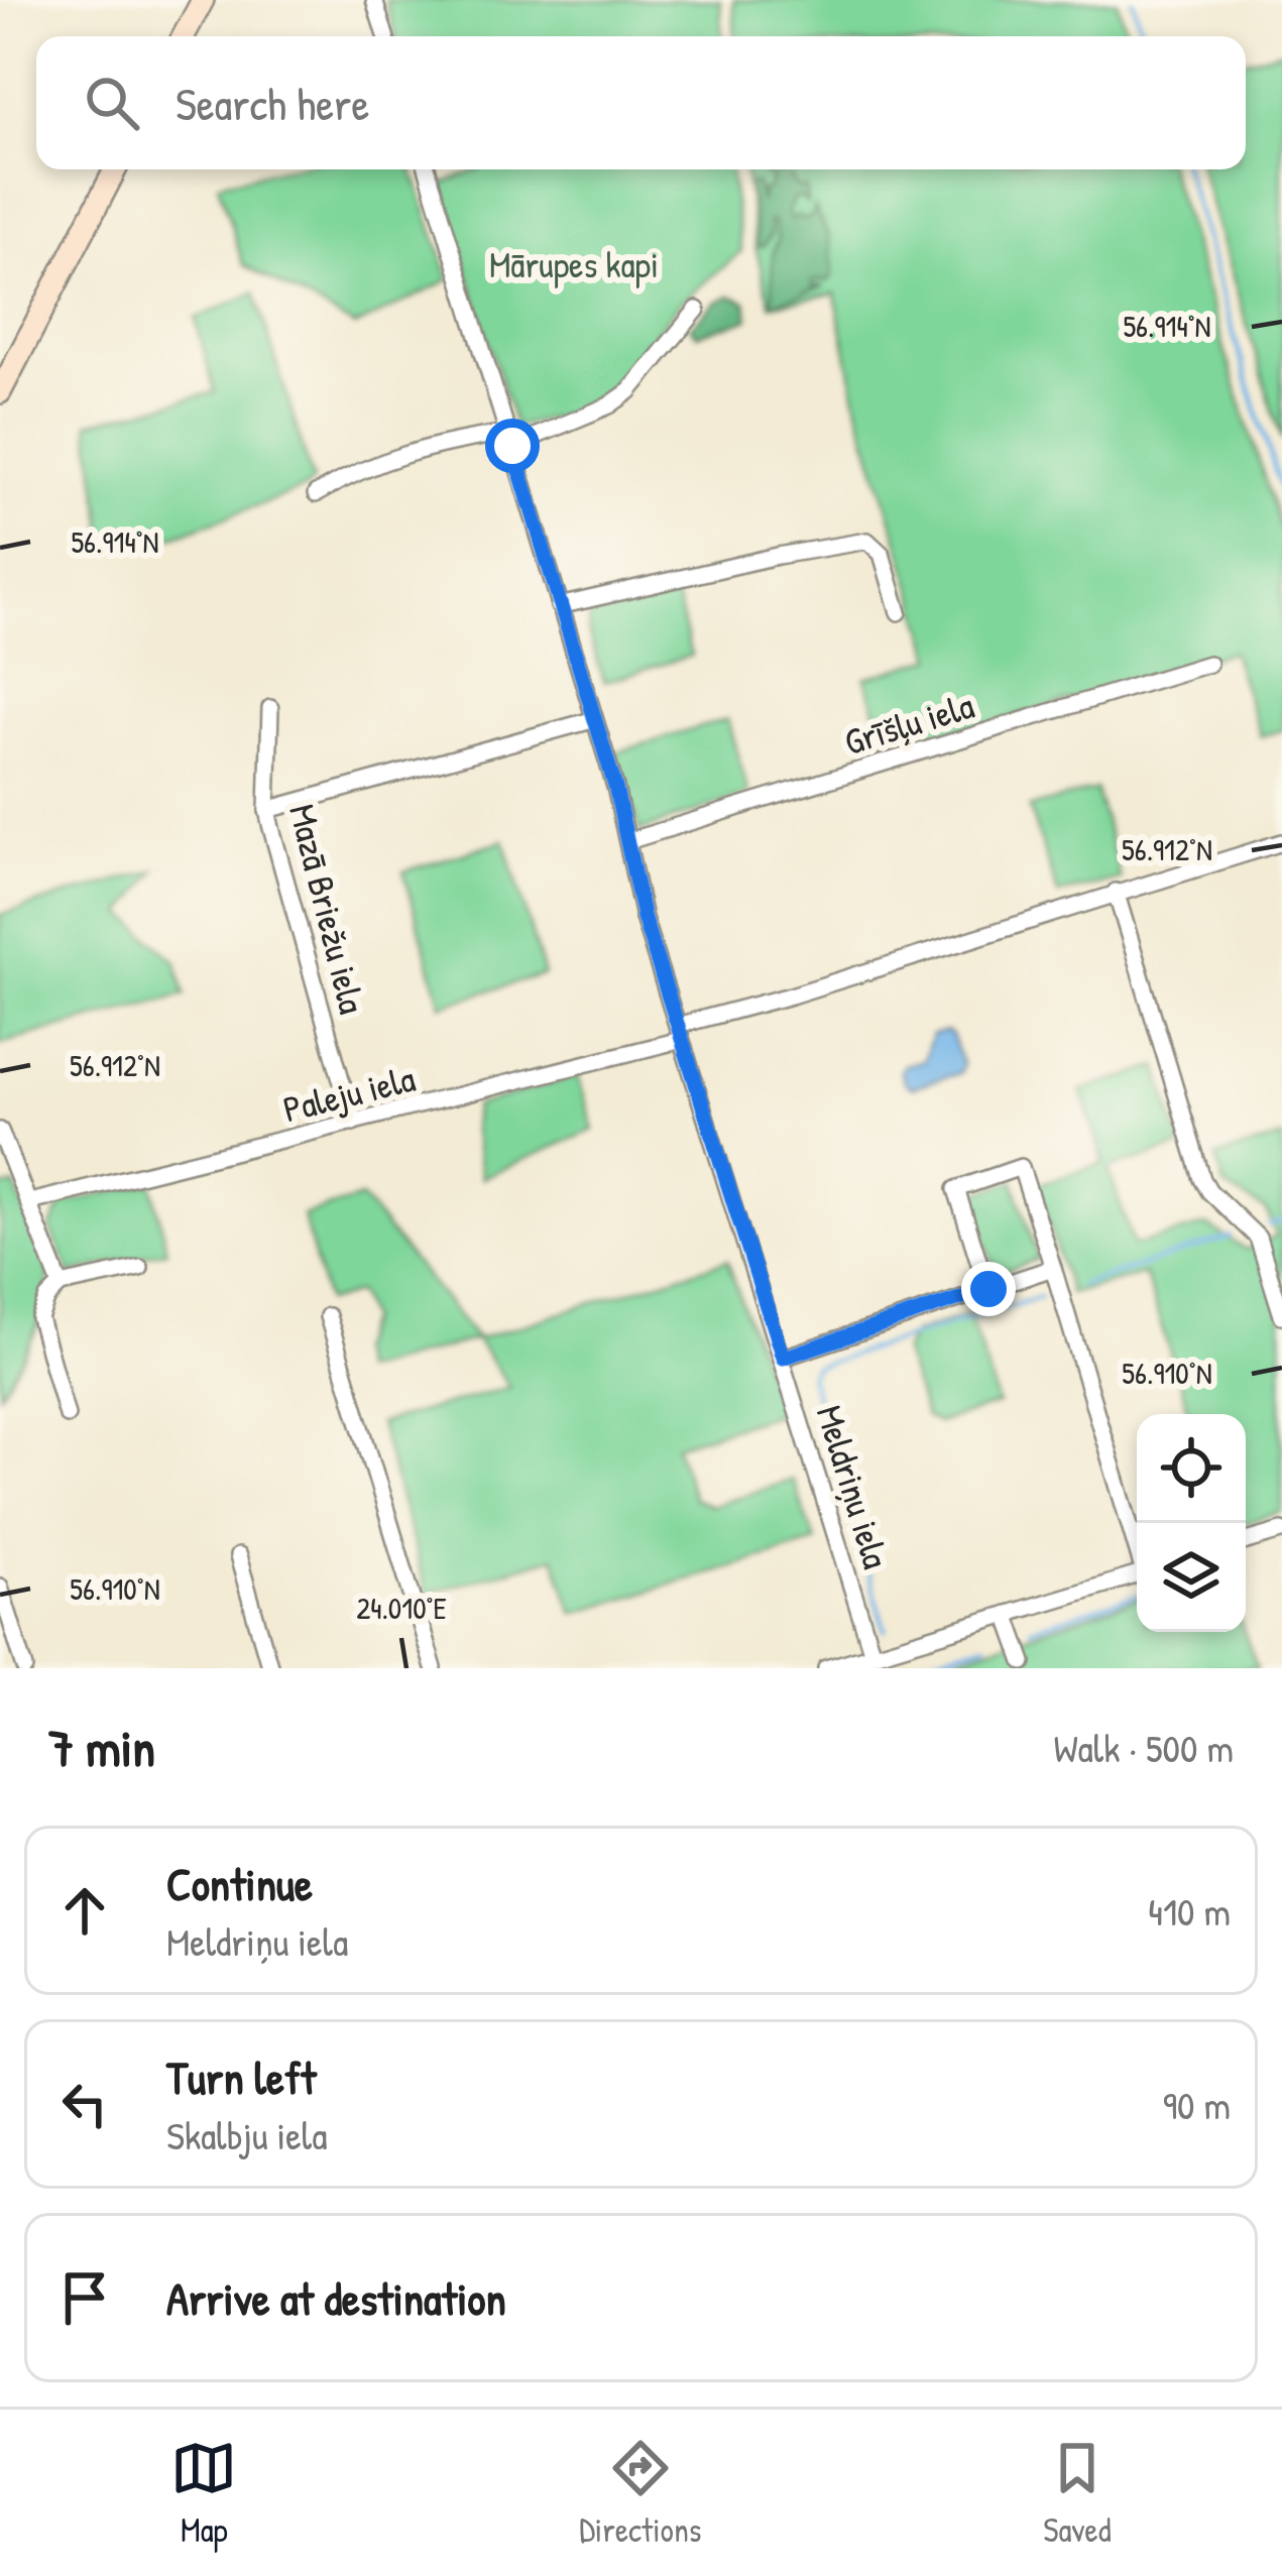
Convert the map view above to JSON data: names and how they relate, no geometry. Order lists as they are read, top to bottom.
{
  "streets": {
    "street": [
      "Grīšļu iela",
      "Mazā Briežu iela",
      "Paleju iela",
      "Meldriņu iela"
    ]
  },
  "crossings": [
    ["Grīšļu iela", "Meldriņu iela"],
    ["Mazā Briežu iela", "Paleju iela"],
    ["Paleju iela", "Meldriņu iela"]
  ],
  "parks": ["Mārupes kapi"],
  "page": {
    "search": "Search here",
    "heading": ["7 min", "Walk · 500 m"],
    "list": [
      ["Continue", "Meldriņu iela", "410 m"],
      ["Turn left", "Skalbju iela", "90 m"],
      "Arrive at destination"
    ],
    "nav": ["Map", "Directions", "Saved"]
  },
  "coordinates": [
    "56.914°N",
    "56.912°N",
    "56.910°N",
    "24.010°E"
  ]
}
